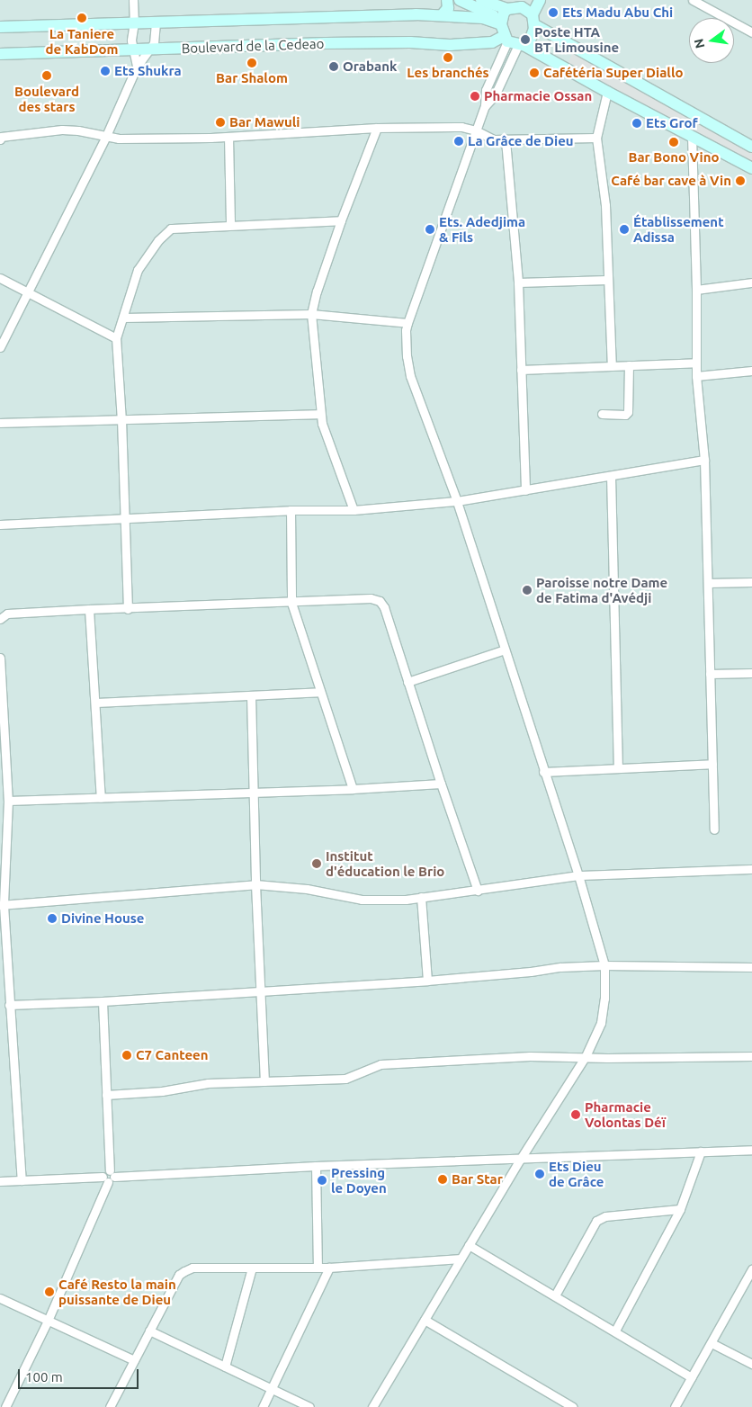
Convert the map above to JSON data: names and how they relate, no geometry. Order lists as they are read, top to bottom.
{
  "streets": {
    "main road": ["Boulevard de la Cedeao"]
  },
  "places": [
    "Ets Madu Abu Chi",
    "La Taniere de KabDom",
    "Poste HTA BT Limousine",
    "Les branchés",
    "Bar Shalom",
    "Orabank",
    "Ets Shukra",
    "Cafétéria Super Diallo",
    "Boulevard des stars",
    "Pharmacie Ossan",
    "Bar Mawuli",
    "Ets Grof",
    "La Grâce de Dieu",
    "Bar Bono Vino",
    "Café bar cave à Vin",
    "Ets. Adedjima & Fils",
    "Établissement Adissa",
    "Paroisse notre Dame de Fatima d'Avédji",
    "Institut d'éducation le Brio",
    "Divine House",
    "C7 Canteen",
    "Pharmacie Volontas Déï",
    "Ets Dieu de Grâce",
    "Bar Star",
    "Pressing le Doyen",
    "Café Resto la main puissante de Dieu"
  ],
  "scale_bar": "100 m",
  "north": "left"
}
